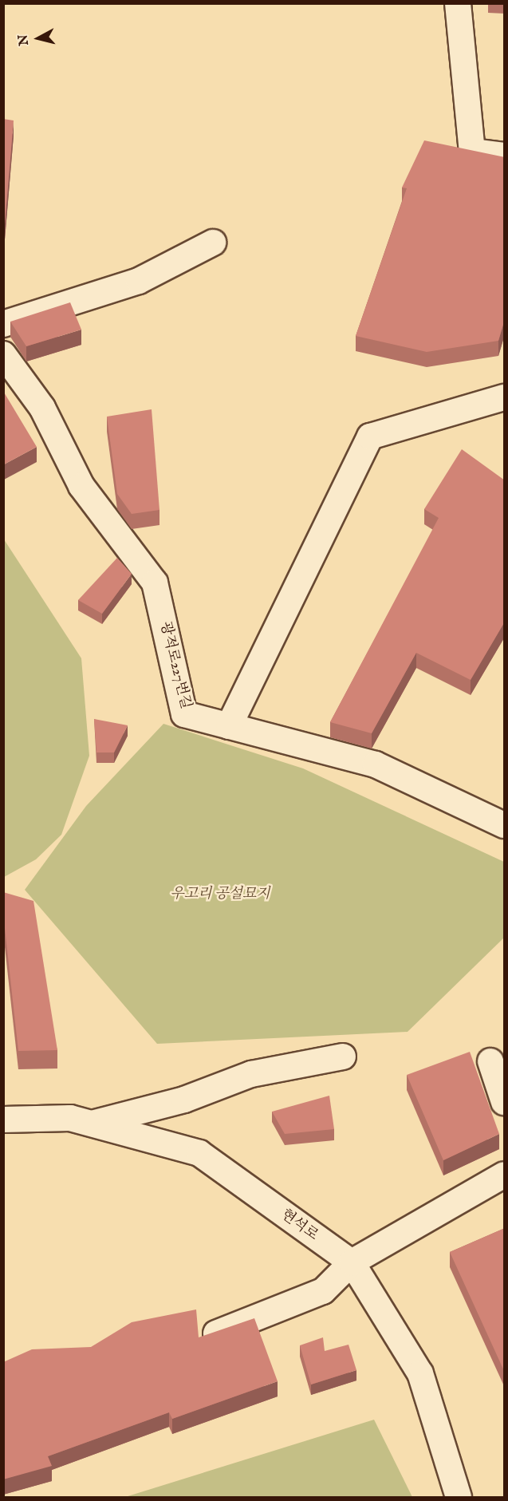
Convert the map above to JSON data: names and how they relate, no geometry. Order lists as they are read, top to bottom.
{
  "streets": {
    "street": ["광적로227번길", "현석로"]
  },
  "parks": ["우고리 공설묘지"],
  "north": "left"
}
